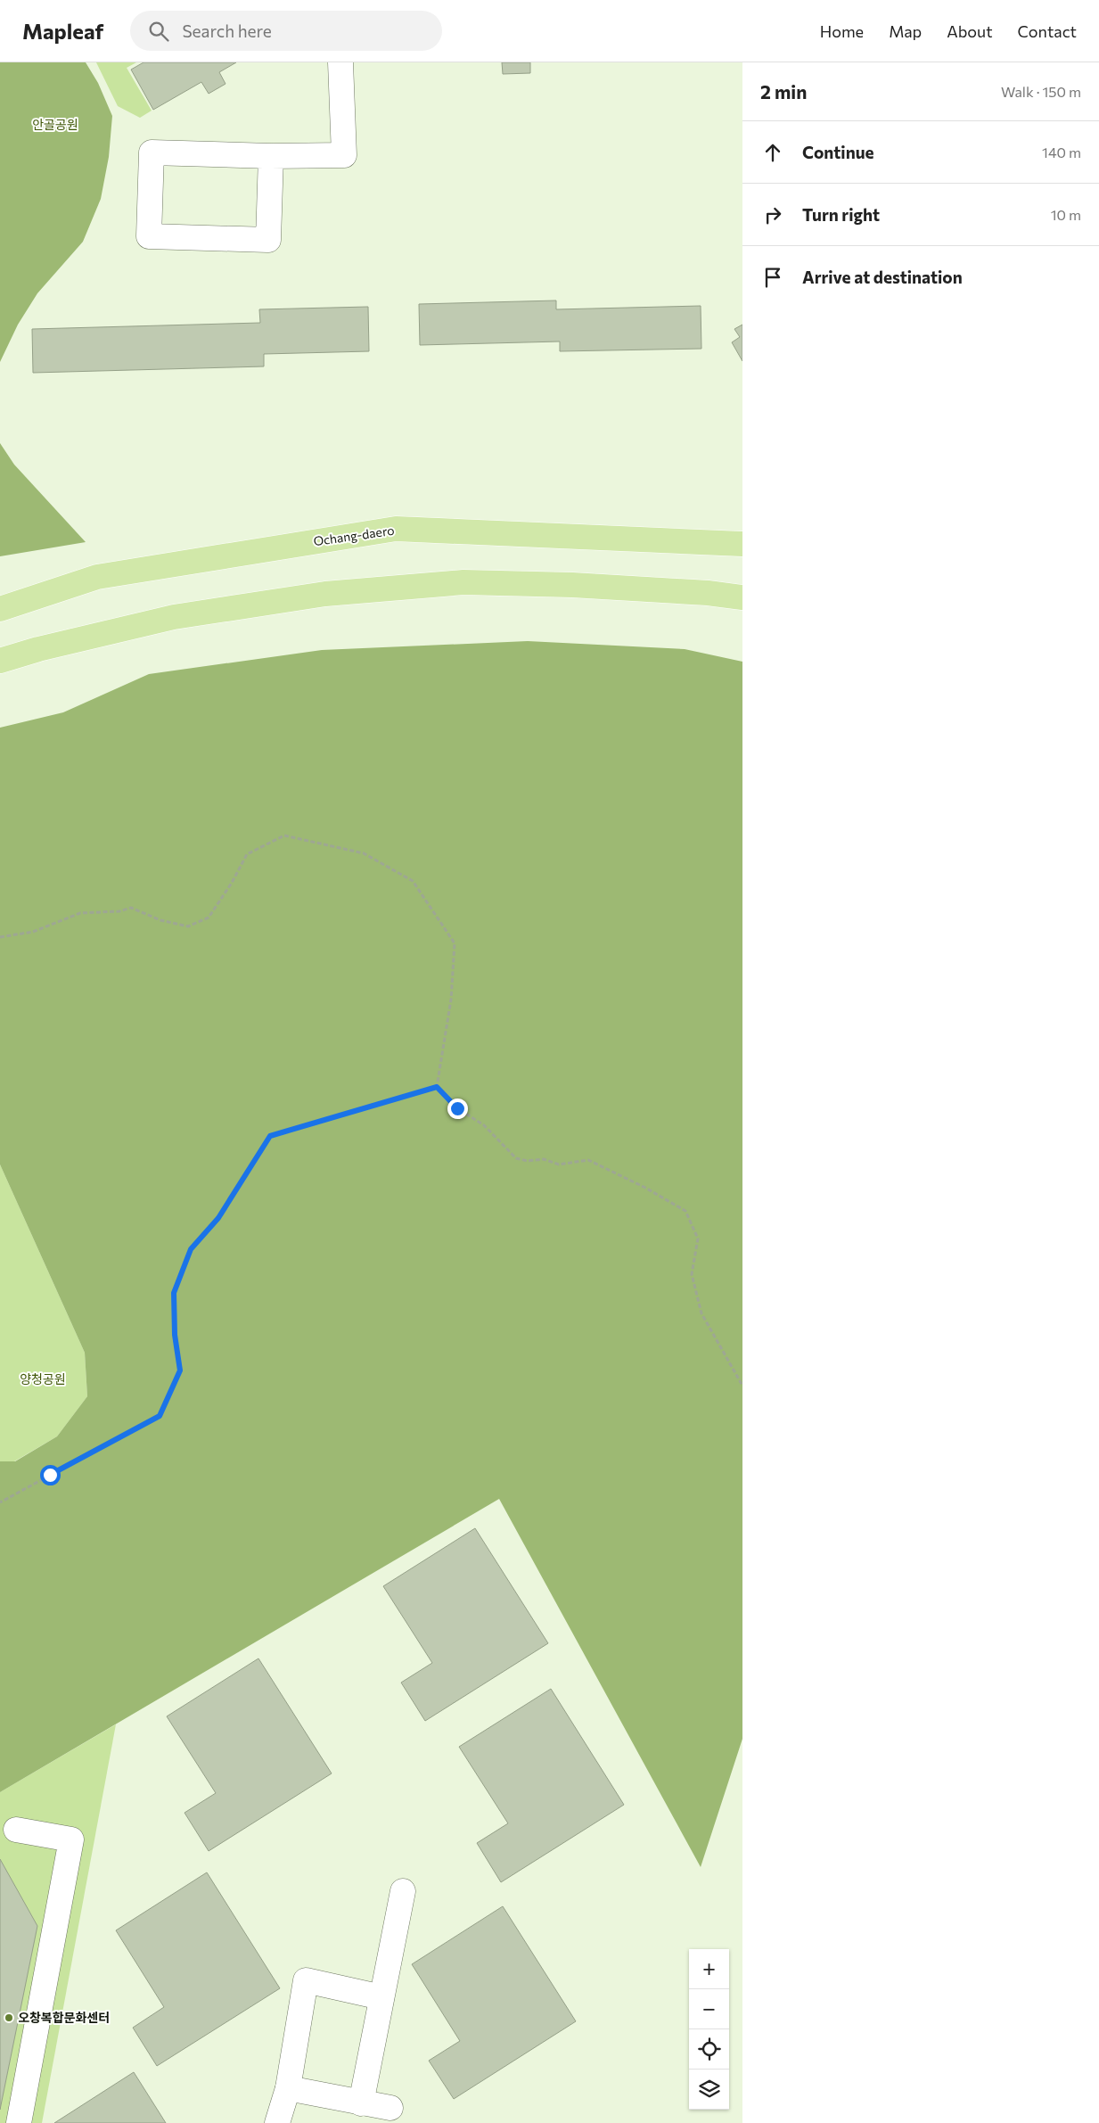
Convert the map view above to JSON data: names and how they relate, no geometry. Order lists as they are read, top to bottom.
{
  "streets": {
    "main road": ["Ochang-daero"]
  },
  "parks": ["안골공원", "양청공원"],
  "places": ["오창복합문화센터"],
  "page": {
    "header": "Mapleaf",
    "search": "Search here",
    "nav": [
      "Home",
      "Map",
      "About",
      "Contact"
    ],
    "heading": ["2 min", "Walk · 150 m"],
    "list": [
      ["Continue", "140 m"],
      ["Turn right", "10 m"],
      "Arrive at destination"
    ],
    "map_buttons": ["+", "−"]
  }
}
